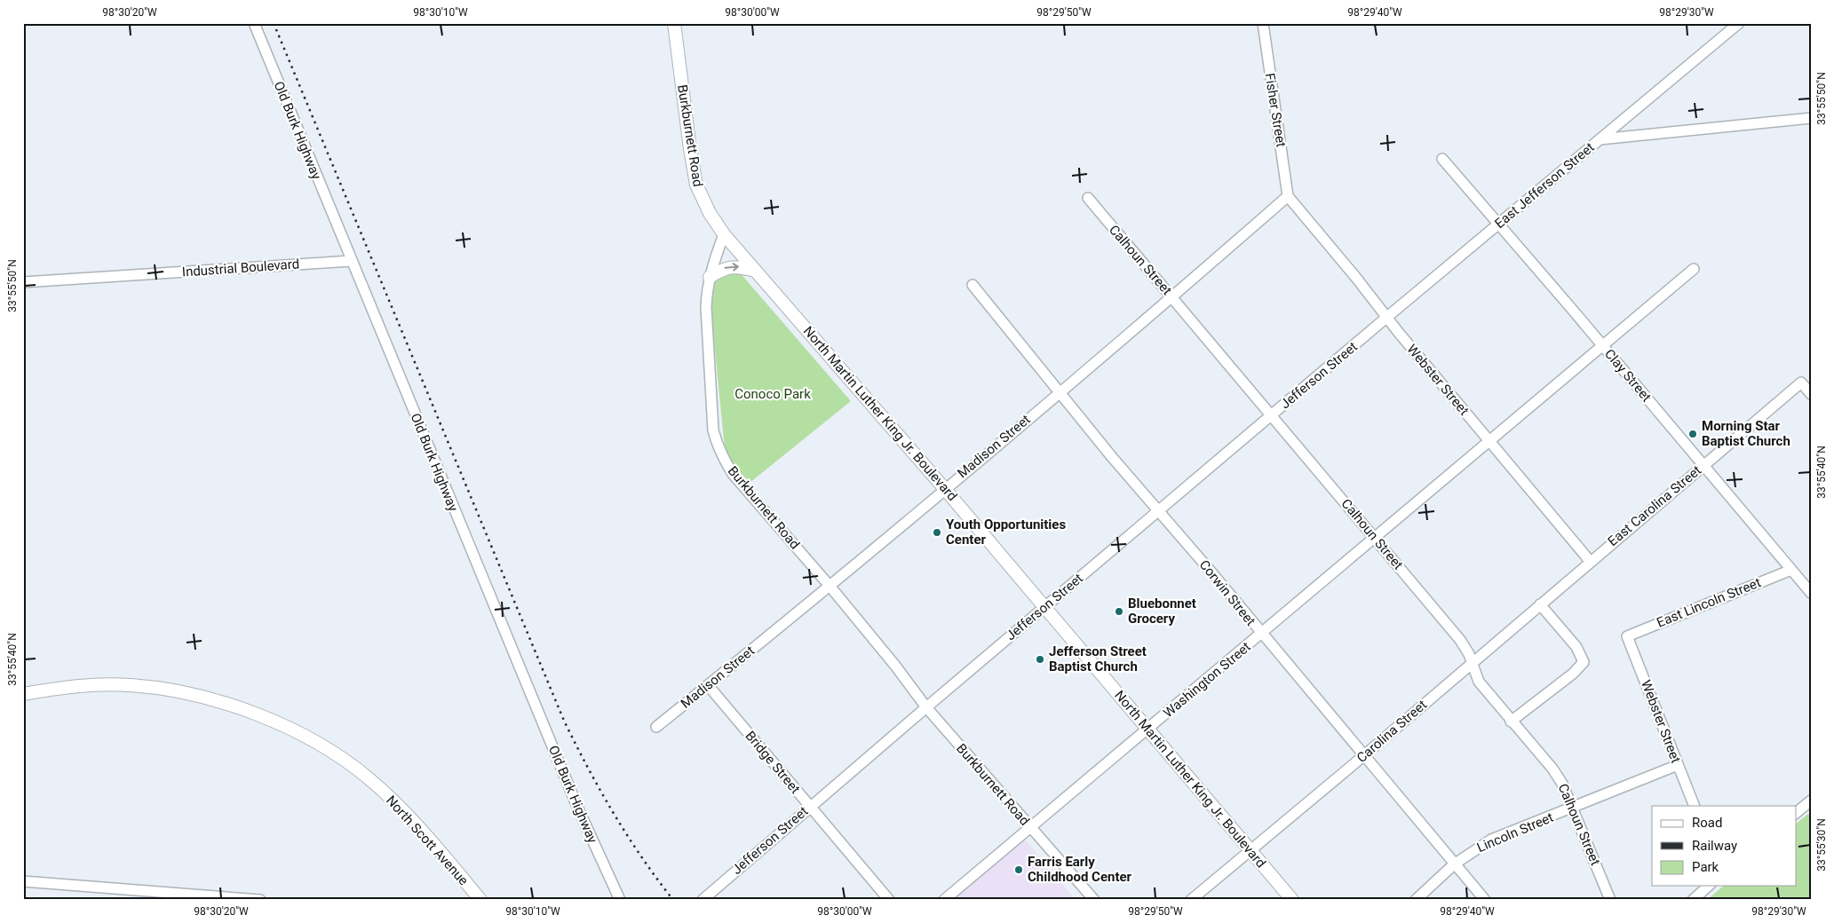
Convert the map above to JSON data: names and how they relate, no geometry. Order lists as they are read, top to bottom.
{
  "streets": {
    "main road": ["Burkburnett Road", "North Martin Luther King Jr. Boulevard", "North Scott Avenue"],
    "street": [
      "Fisher Street",
      "Old Burk Highway",
      "East Jefferson Street",
      "Calhoun Street",
      "Industrial Boulevard",
      "Jefferson Street",
      "Clay Street",
      "Webster Street",
      "Madison Street",
      "East Carolina Street",
      "Corwin Street",
      "East Lincoln Street",
      "Washington Street",
      "Carolina Street",
      "Bridge Street",
      "Lincoln Street"
    ]
  },
  "crossings": [
    ["Fisher Street", "Webster Street"],
    ["Fisher Street", "Madison Street"],
    ["Old Burk Highway", "Industrial Boulevard"],
    ["Burkburnett Road", "Jefferson Street"],
    ["Burkburnett Road", "North Martin Luther King Jr. Boulevard"],
    ["Burkburnett Road", "Madison Street"],
    ["Burkburnett Road", "Washington Street"],
    ["East Jefferson Street", "Jefferson Street"],
    ["East Jefferson Street", "Clay Street"],
    ["East Jefferson Street", "Webster Street"],
    ["Calhoun Street", "Jefferson Street"],
    ["Calhoun Street", "Madison Street"],
    ["Calhoun Street", "Washington Street"],
    ["Calhoun Street", "Carolina Street"],
    ["Calhoun Street", "Lincoln Street"],
    ["Jefferson Street", "Webster Street"],
    ["Jefferson Street", "North Martin Luther King Jr. Boulevard"],
    ["Jefferson Street", "Corwin Street"],
    ["Jefferson Street", "Bridge Street"],
    ["Clay Street", "East Carolina Street"],
    ["Clay Street", "East Lincoln Street"],
    ["Clay Street", "Washington Street"],
    ["Webster Street", "Madison Street"],
    ["Webster Street", "East Carolina Street"],
    ["Webster Street", "East Lincoln Street"],
    ["Webster Street", "Washington Street"],
    ["Webster Street", "Carolina Street"],
    ["Webster Street", "Lincoln Street"],
    ["North Martin Luther King Jr. Boulevard", "Madison Street"],
    ["North Martin Luther King Jr. Boulevard", "Washington Street"],
    ["North Martin Luther King Jr. Boulevard", "Carolina Street"],
    ["Madison Street", "Corwin Street"],
    ["Madison Street", "Bridge Street"],
    ["East Carolina Street", "Carolina Street"],
    ["Corwin Street", "Washington Street"],
    ["Corwin Street", "Carolina Street"],
    ["Corwin Street", "Lincoln Street"]
  ],
  "parks": ["Conoco Park"],
  "places": [
    "Morning Star Baptist Church",
    "Youth Opportunities Center",
    "Bluebonnet Grocery",
    "Jefferson Street Baptist Church",
    "Farris Early Childhood Center"
  ],
  "legend": ["Road", "Railway", "Park"],
  "coordinates": [
    "98°30'20\"W",
    "98°30'10\"W",
    "98°30'00\"W",
    "98°29'50\"W",
    "98°29'40\"W",
    "98°29'30\"W",
    "33°55'50\"N",
    "33°55'40\"N",
    "33°55'30\"N"
  ]
}
